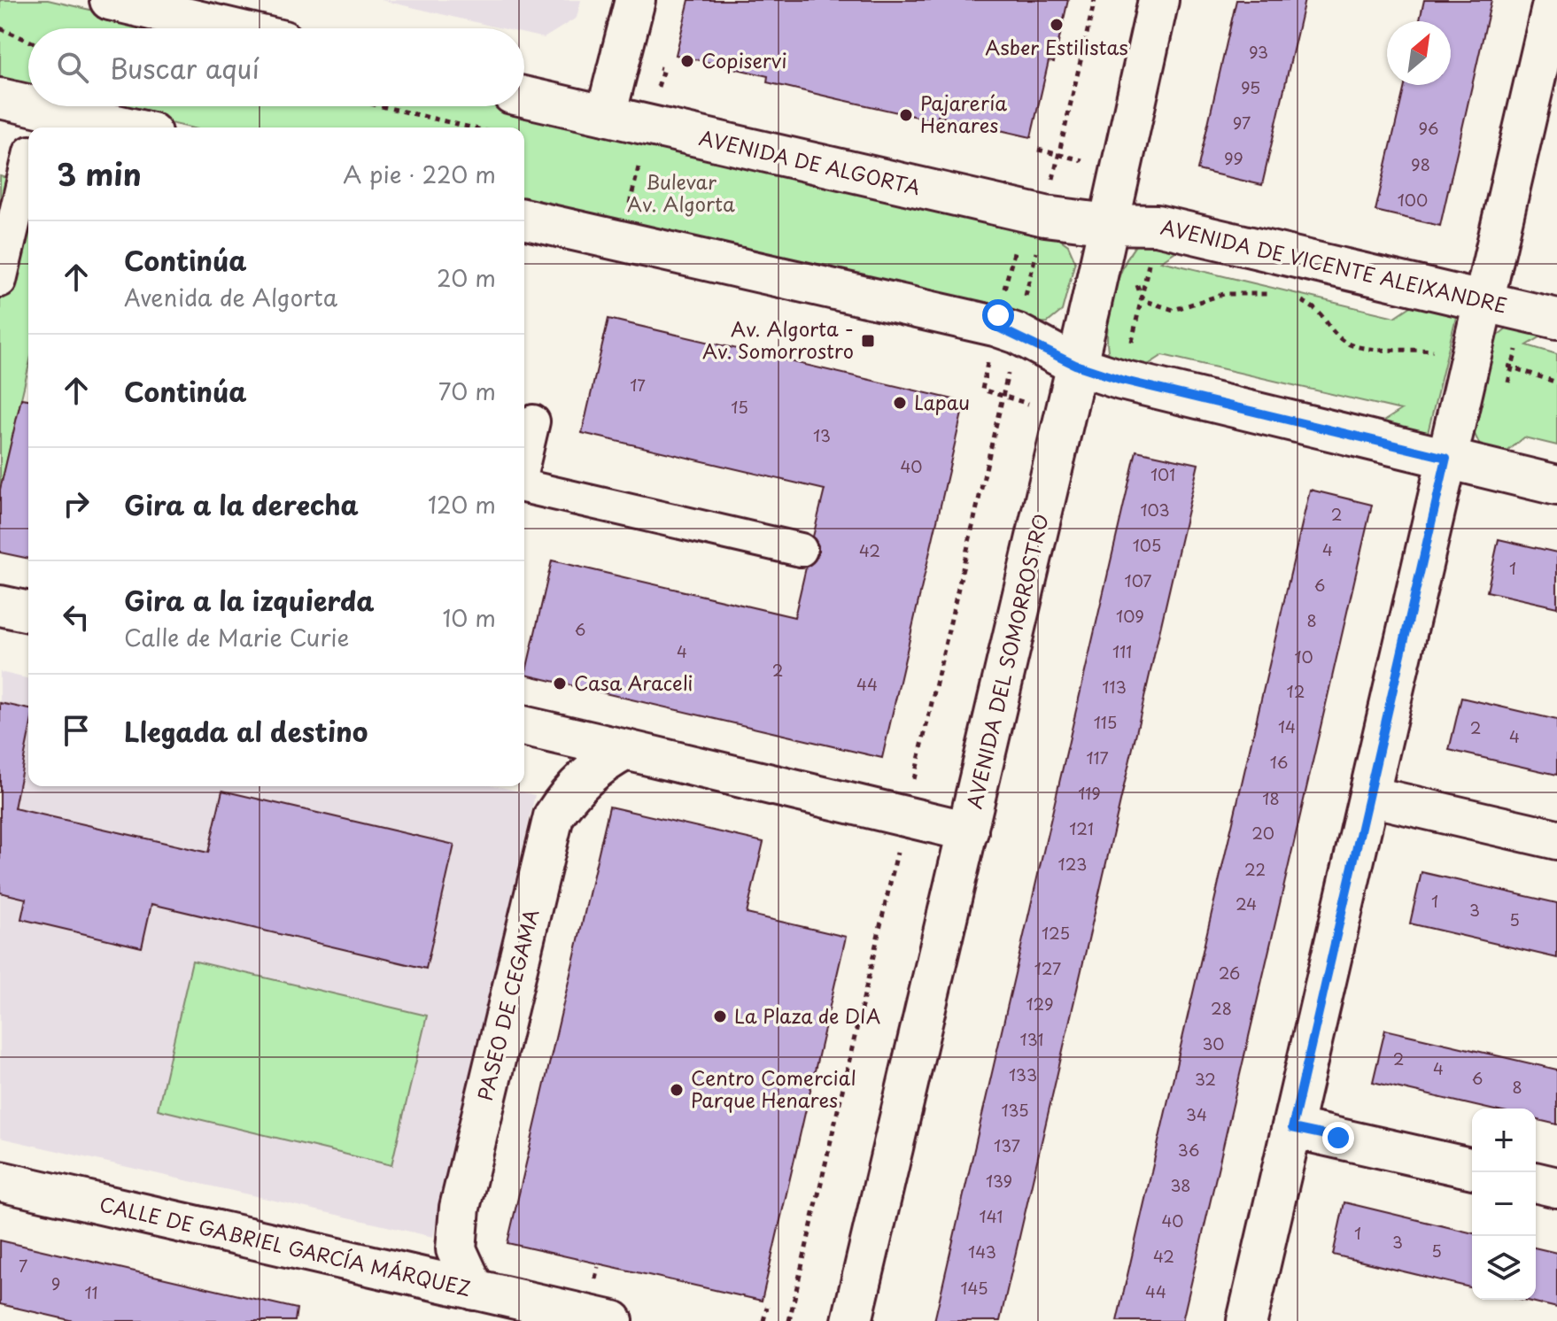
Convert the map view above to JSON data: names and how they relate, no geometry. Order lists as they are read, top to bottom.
{
  "streets": {
    "street": [
      "AVENIDA DE ALGORTA",
      "AVENIDA DE VICENTE ALEIXANDRE",
      "AVENIDA DEL SOMORROSTRO",
      "PASEO DE CEGAMA",
      "CALLE DE GABRIEL GARCÍA MÁRQUEZ"
    ]
  },
  "crossings": [
    ["AVENIDA DE ALGORTA", "AVENIDA DE VICENTE ALEIXANDRE"],
    ["AVENIDA DE ALGORTA", "AVENIDA DEL SOMORROSTRO"],
    ["AVENIDA DE VICENTE ALEIXANDRE", "AVENIDA DEL SOMORROSTRO"],
    ["PASEO DE CEGAMA", "CALLE DE GABRIEL GARCÍA MÁRQUEZ"]
  ],
  "parks": ["Bulevar Av. Algorta"],
  "places": {
    "other": [
      "Asber Estilistas",
      "Copiservi",
      "Pajarería Henares",
      "Lapau",
      "Casa Araceli",
      "La Plaza de DIA",
      "Centro Comercial Parque Henares"
    ],
    "transit": ["Av. Algorta - Av. Somorrostro"]
  },
  "house_numbers": [
    "93",
    "95",
    "97",
    "96",
    "99",
    "98",
    "100",
    "17",
    "15",
    "13",
    "40",
    "101",
    "103",
    "2",
    "105",
    "4",
    "42",
    "1",
    "107",
    "6",
    "109",
    "8",
    "6",
    "4",
    "111",
    "10",
    "2",
    "44",
    "113",
    "12",
    "115",
    "14",
    "2",
    "4",
    "117",
    "16",
    "119",
    "18",
    "121",
    "20",
    "123",
    "22",
    "1",
    "24",
    "3",
    "5",
    "125",
    "127",
    "26",
    "129",
    "28",
    "131",
    "30",
    "2",
    "4",
    "133",
    "6",
    "32",
    "8",
    "135",
    "34",
    "137",
    "36",
    "139",
    "38",
    "141",
    "40",
    "1",
    "3",
    "5",
    "143",
    "42",
    "7",
    "9",
    "145",
    "44",
    "11"
  ],
  "north": "top right",
  "page": {
    "search": "Buscar aquí",
    "heading": ["3 min", "A pie · 220 m"],
    "list": [
      ["Continúa", "Avenida de Algorta", "20 m"],
      ["Continúa", "70 m"],
      ["Gira a la derecha", "120 m"],
      ["Gira a la izquierda", "Calle de Marie Curie", "10 m"],
      "Llegada al destino"
    ],
    "map_buttons": ["+", "−"]
  }
}
